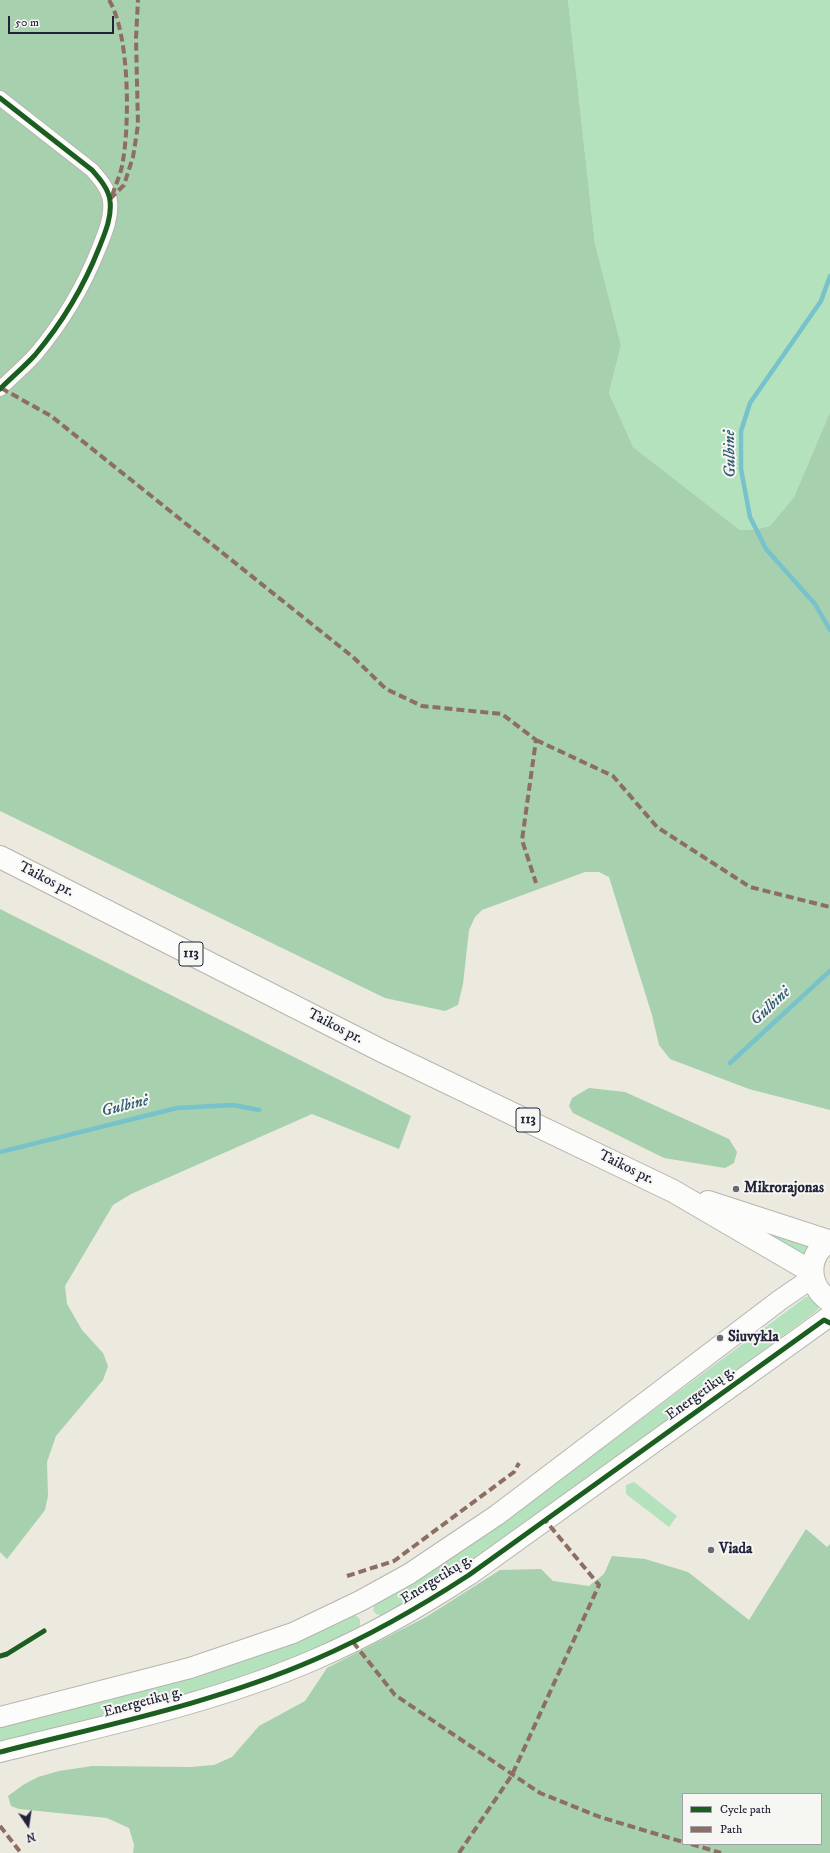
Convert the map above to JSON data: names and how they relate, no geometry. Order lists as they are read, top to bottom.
{
  "streets": {
    "main road": ["Taikos pr.", "113", "Energetikų g."]
  },
  "crossings": [
    ["Taikos pr.", "Energetikų g."]
  ],
  "water": ["Gulbinė"],
  "places": ["Mikrorajonas", "Siuvykla", "Viada"],
  "legend": ["Cycle path", "Path"],
  "scale_bar": "50 m",
  "north": "bottom"
}
